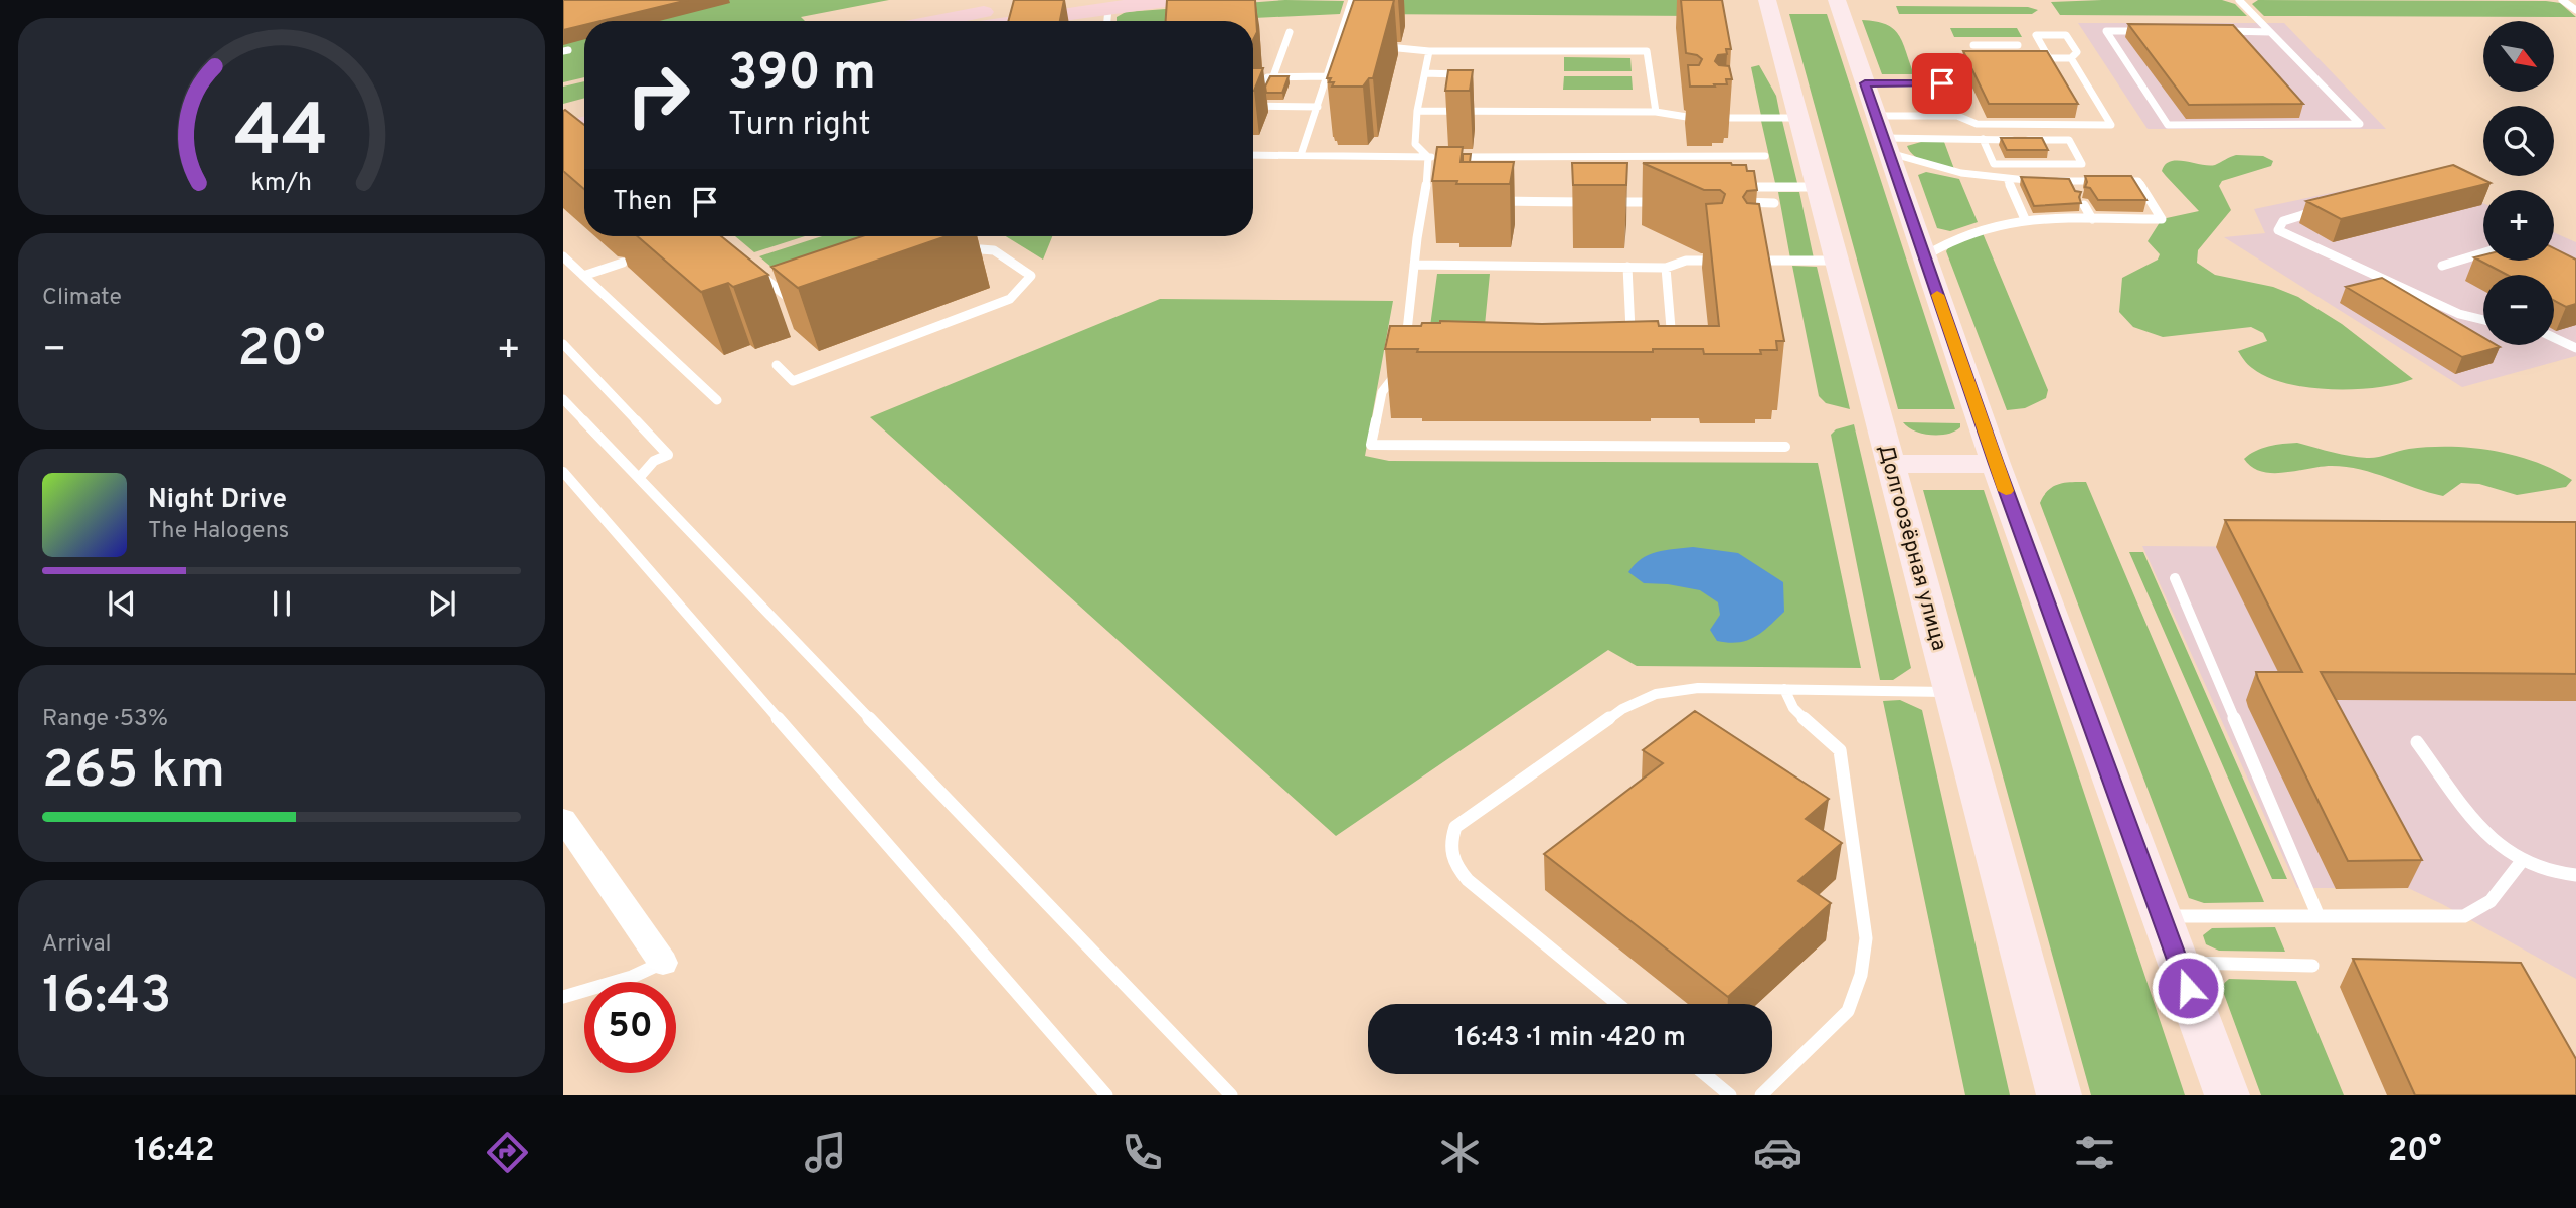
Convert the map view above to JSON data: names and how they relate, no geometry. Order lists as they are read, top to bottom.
{
  "streets": {
    "main road": ["Долгоозёрная улица"]
  },
  "north": "bottom right",
  "page": {
    "map_buttons": ["+", "−"],
    "turn": ["390 m", "Turn right"],
    "then": "Then",
    "tile": [
      "Climate",
      ["Range · 53%", "265 km"],
      ["Arrival", "16:43"]
    ],
    "heat": ["−", "20°", "+"],
    "song": ["Night Drive", "The Halogens"],
    "limit": "50",
    "trip": "16:43 · 1 min · 420 m",
    "tabs": ["16:42", "20°"],
    "gauge": ["44", "km/h"]
  }
}
